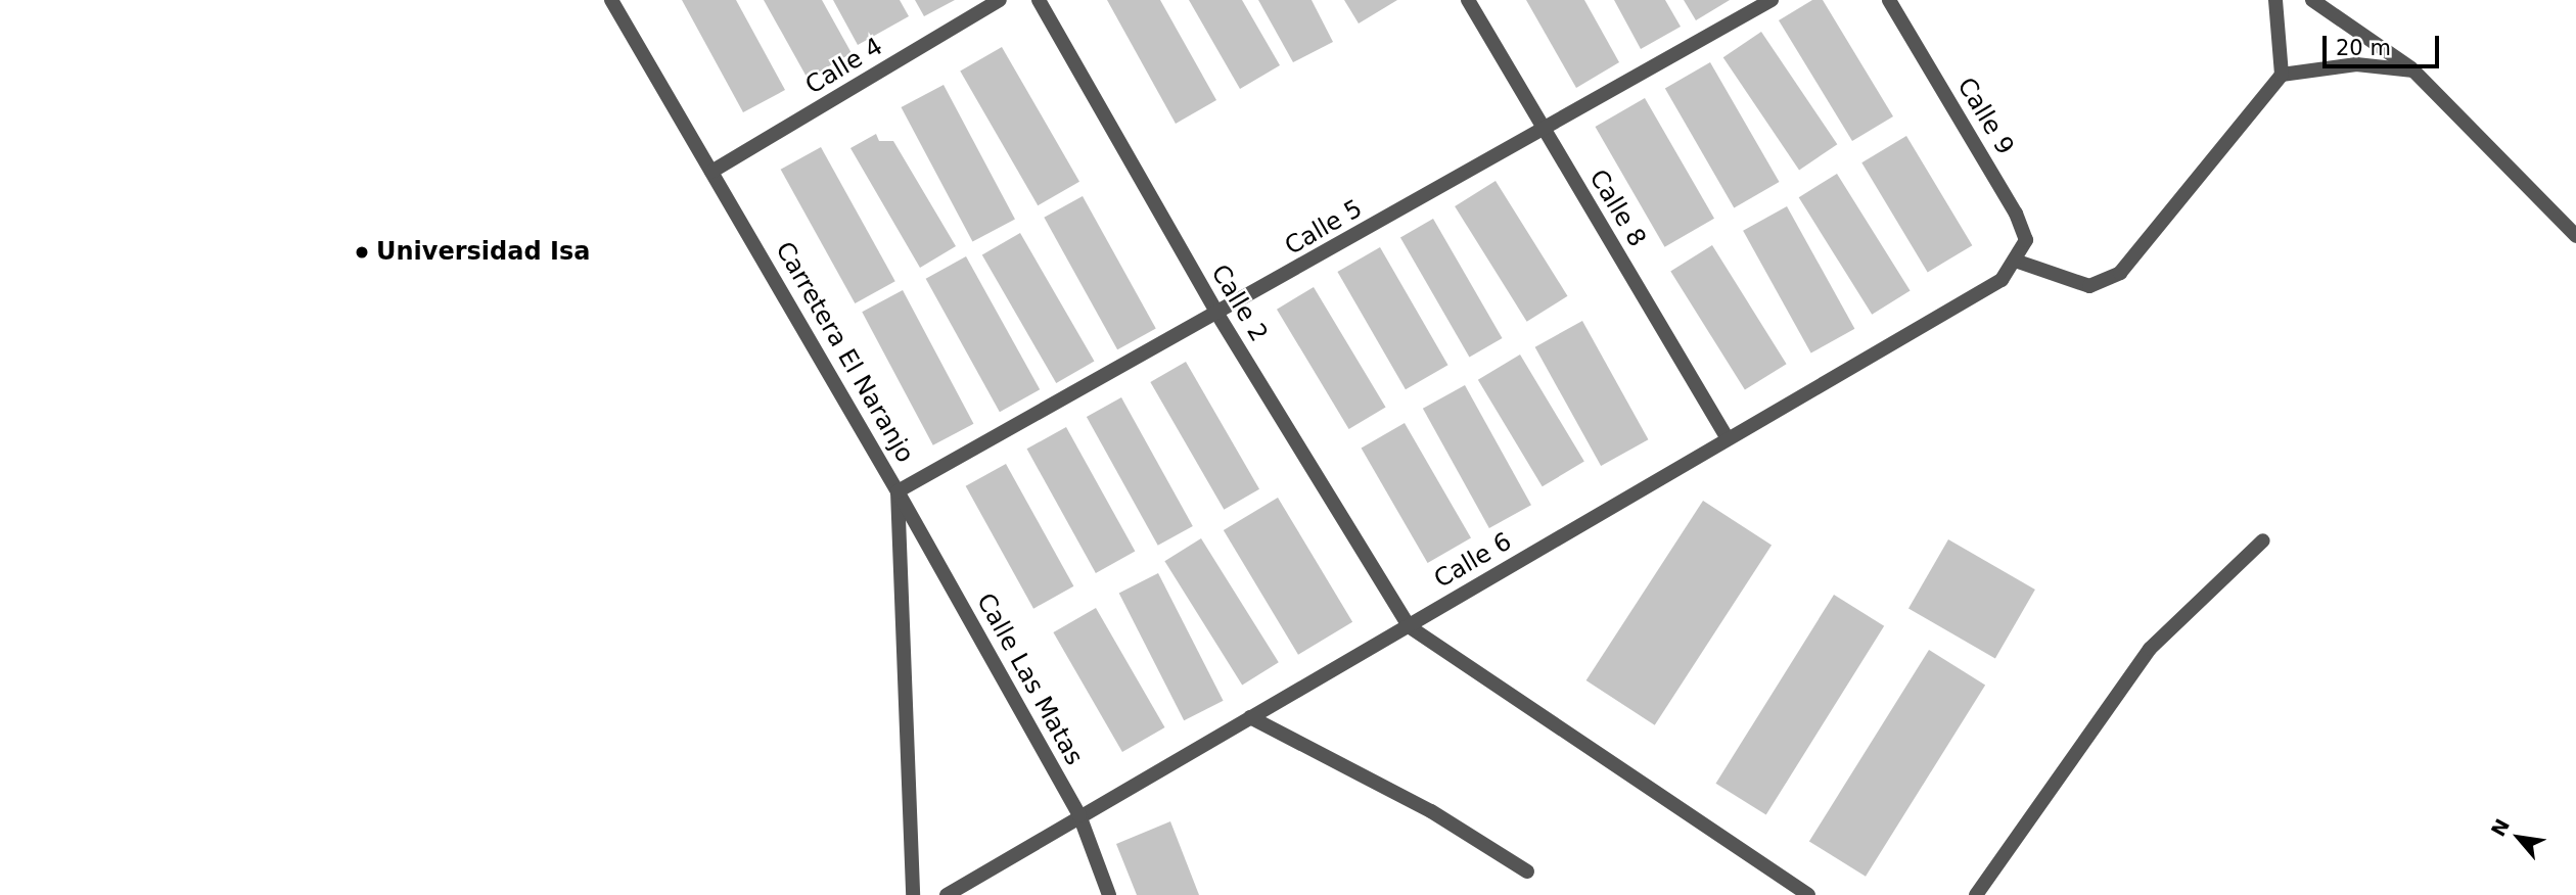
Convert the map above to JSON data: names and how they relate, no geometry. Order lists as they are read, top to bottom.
{
  "streets": {
    "street": [
      "Calle 4",
      "Calle 9",
      "Calle 8",
      "Calle 5",
      "Calle 2",
      "Carretera El Naranjo",
      "Calle 6",
      "Calle Las Matas"
    ]
  },
  "crossings": [
    ["Calle 4", "Carretera El Naranjo"],
    ["Calle 9", "Calle 6"],
    ["Calle 8", "Calle 5"],
    ["Calle 8", "Calle 6"],
    ["Calle 5", "Calle 2"],
    ["Calle 5", "Carretera El Naranjo"],
    ["Calle 5", "Calle Las Matas"],
    ["Calle 2", "Calle 6"],
    ["Carretera El Naranjo", "Calle Las Matas"],
    ["Calle 6", "Calle Las Matas"]
  ],
  "places": ["Universidad Isa"],
  "scale_bar": "20 m",
  "north": "top left"
}
